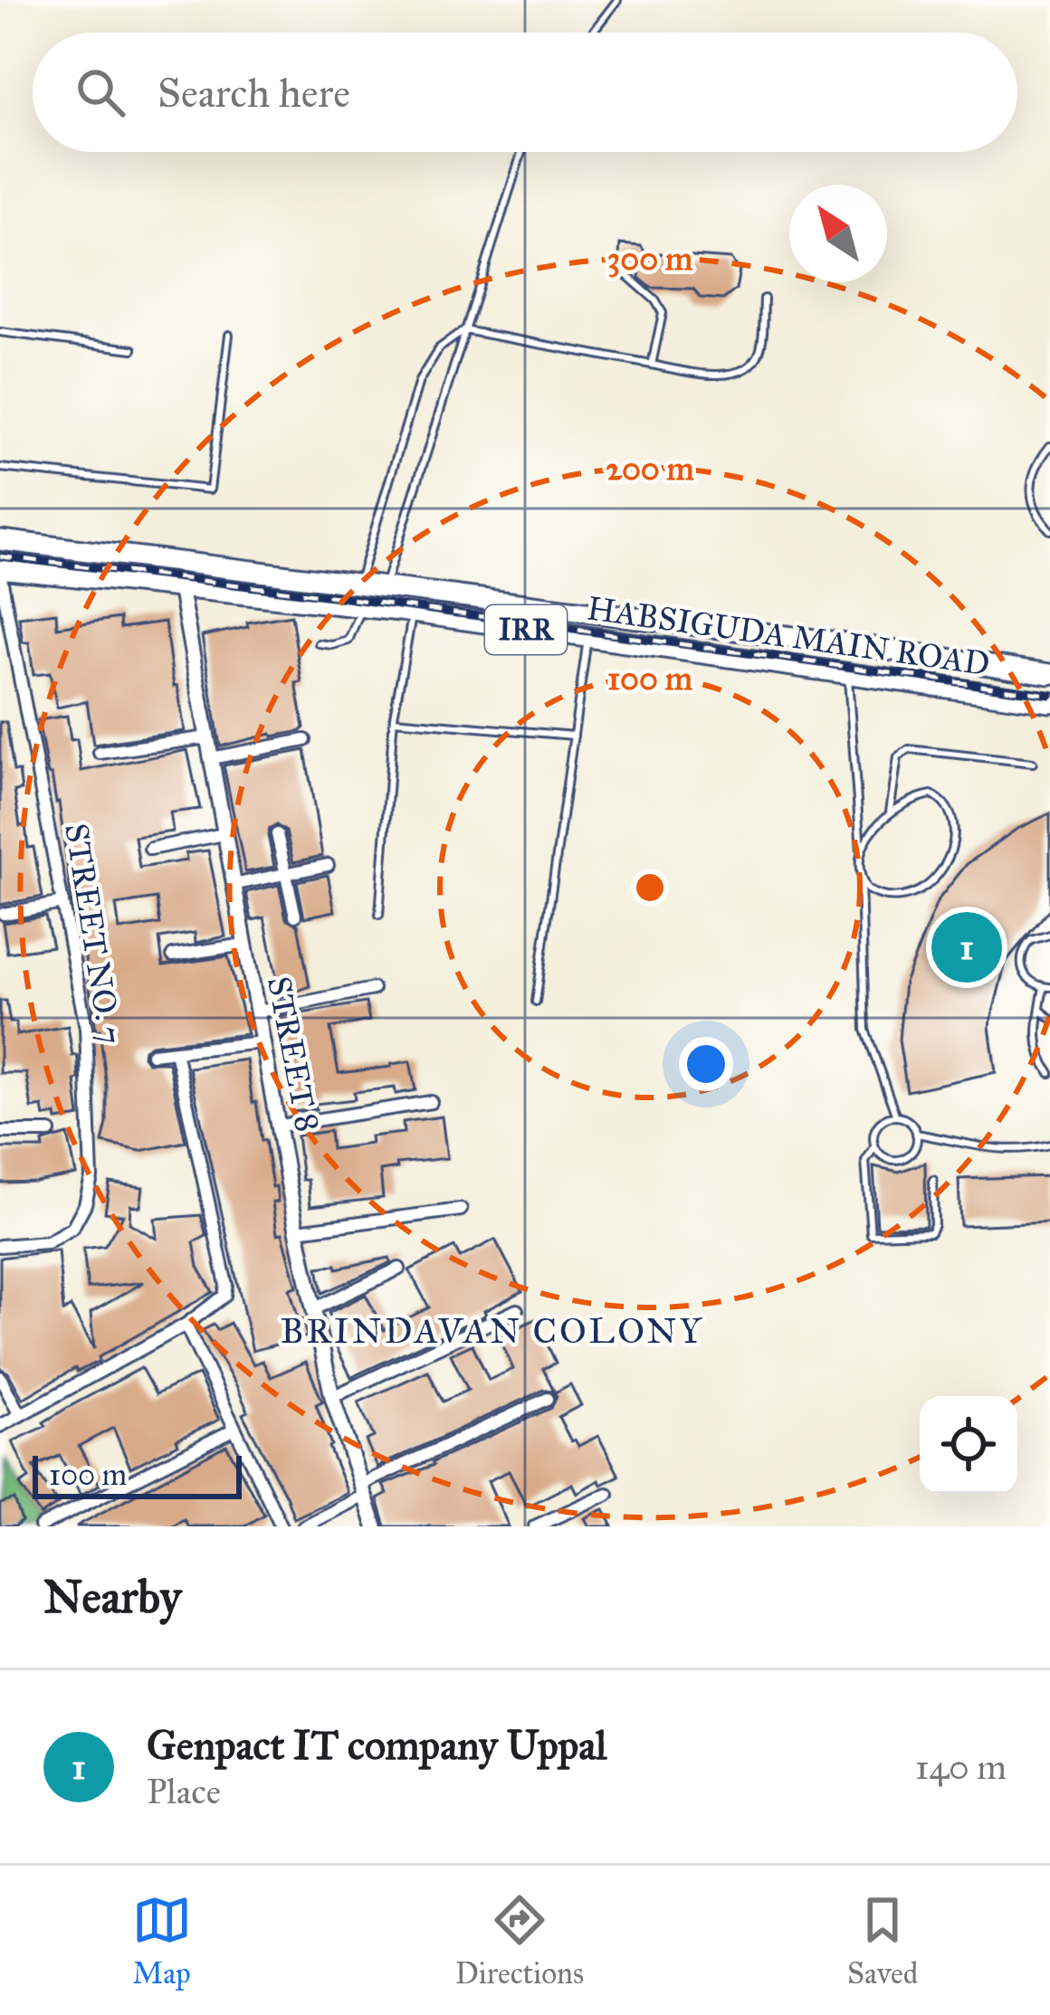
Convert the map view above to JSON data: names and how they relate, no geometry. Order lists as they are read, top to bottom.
{
  "streets": {
    "main road": ["IRR", "HABSIGUDA MAIN ROAD"],
    "street": ["STREET NO. 7", "STREET 8"]
  },
  "crossings": [
    ["HABSIGUDA MAIN ROAD", "STREET NO. 7"],
    ["HABSIGUDA MAIN ROAD", "STREET 8"]
  ],
  "districts": ["BRINDAVAN COLONY"],
  "scale_bar": "100 m",
  "north": "top left",
  "page": {
    "search": "Search here",
    "pins": "1",
    "scale": "100 m",
    "heading": "Nearby",
    "list": [
      {
        "mark": "1",
        "name": "Genpact IT company Uppal",
        "note": "Place",
        "value": "140 m"
      }
    ],
    "nav": ["Map", "Directions", "Saved"]
  },
  "rings": ["300 m", "200 m", "100 m"]
}
